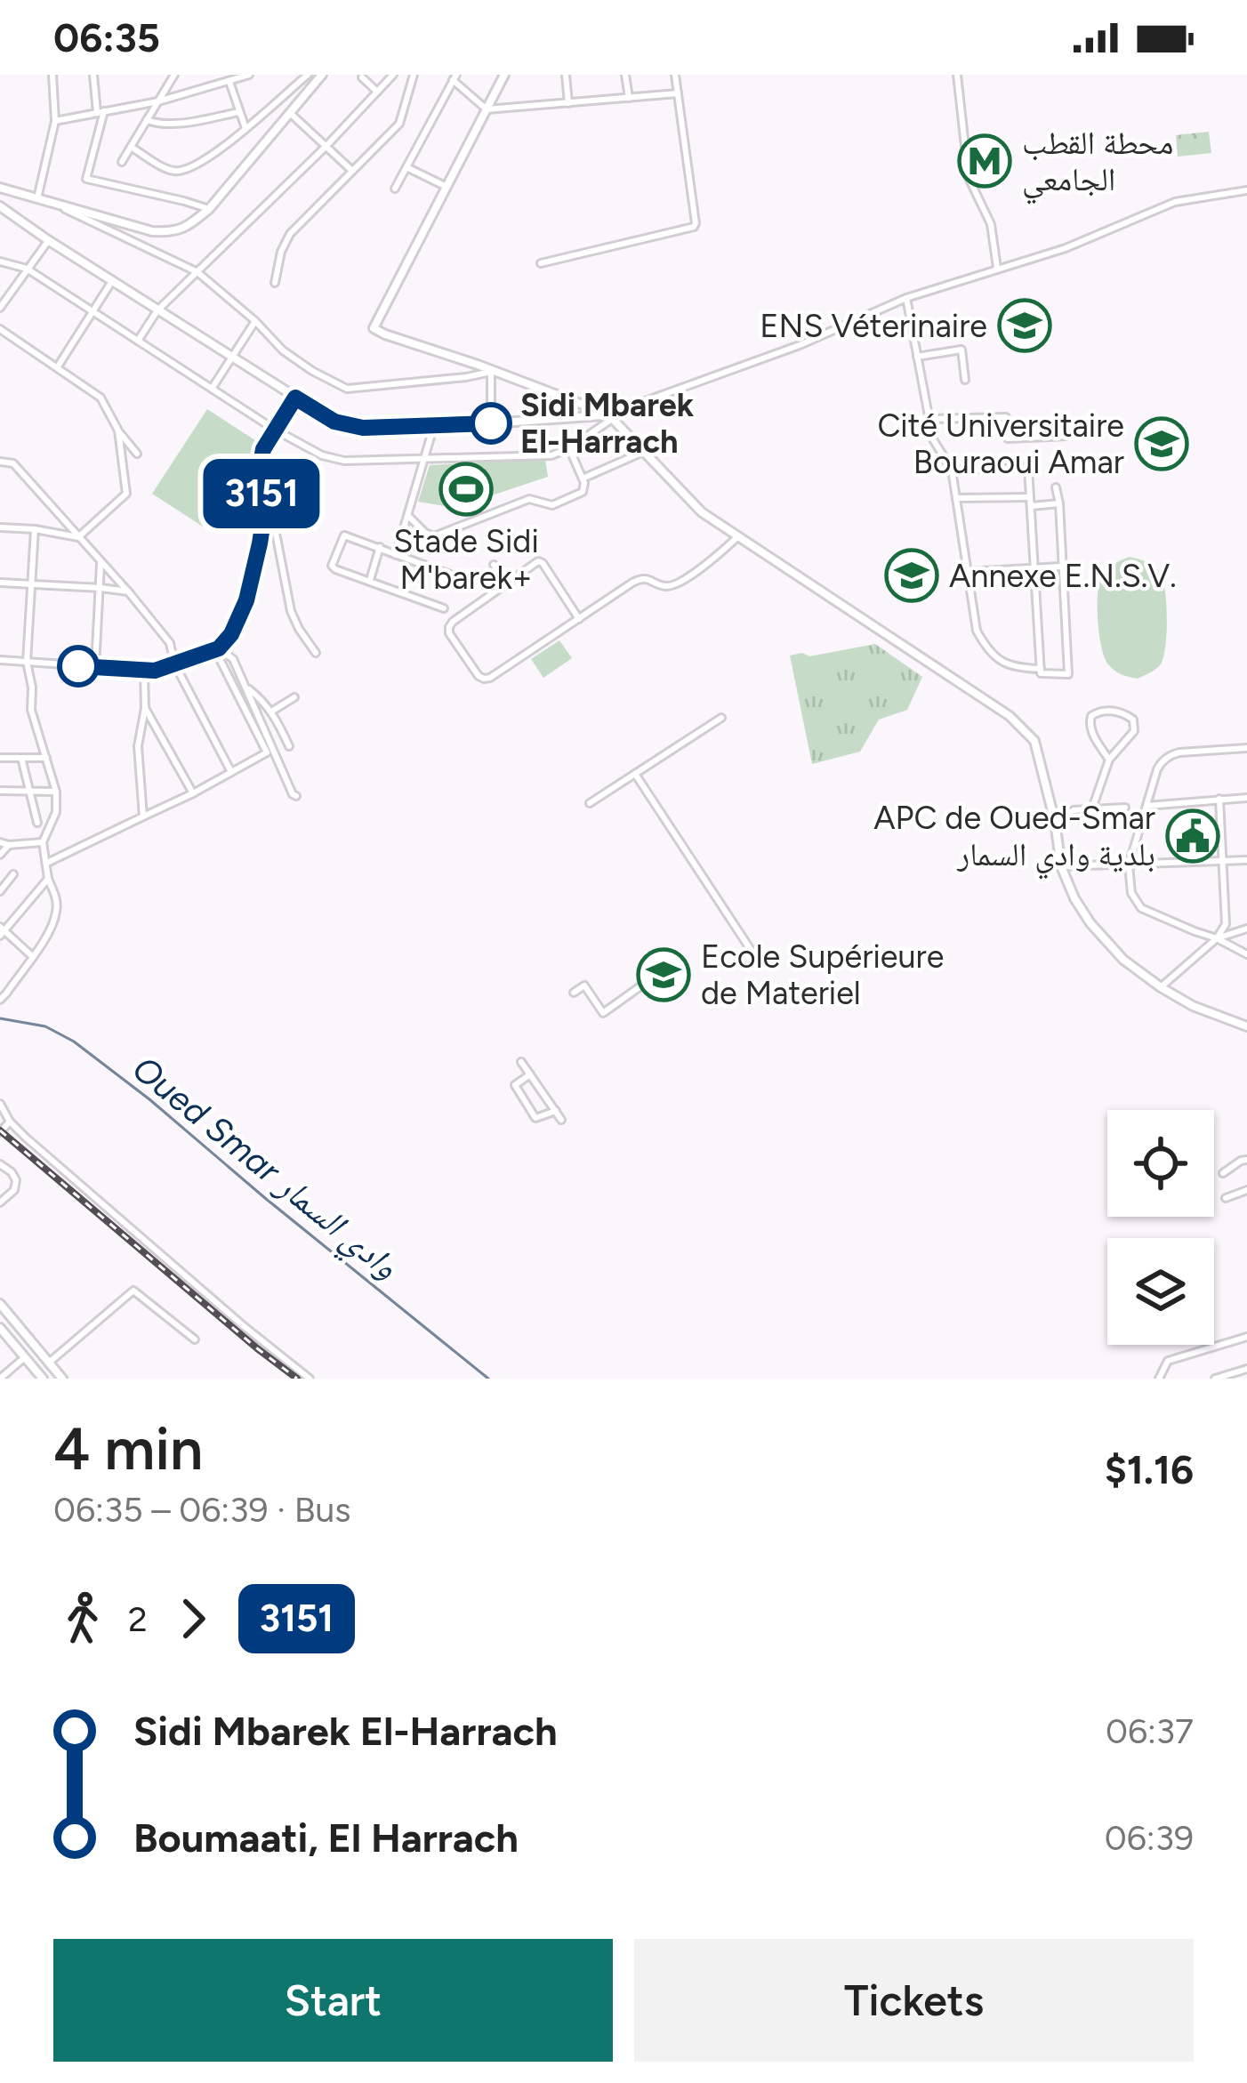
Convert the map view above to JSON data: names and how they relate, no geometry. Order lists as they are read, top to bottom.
{
  "water": ["Oued Smar وادي السمار"],
  "places": {
    "metro station": ["محطة القطب الجامعي"],
    "school or university": [
      "ENS Véterinaire",
      "Cité Universitaire Bouraoui Amar",
      "Annexe E.N.S.V.",
      "Ecole Supérieure de Materiel"
    ],
    "other": ["Sidi Mbarek El-Harrach"],
    "sports": ["Stade Sidi M'barek+"],
    "public building": ["APC de Oued-Smar بلدية وادي السمار"]
  },
  "lines": ["bus line 3151"],
  "page": {
    "status": "06:35",
    "on_map": "3151",
    "heading": ["4 min", "06:35 – 06:39 · Bus", "$1.16"],
    "legs": ["2", "3151"],
    "list": [
      {
        "name": "Sidi Mbarek El-Harrach",
        "value": "06:37"
      },
      {
        "name": "Boumaati, El Harrach",
        "value": "06:39"
      }
    ],
    "buttons": ["Start", "Tickets"]
  }
}
